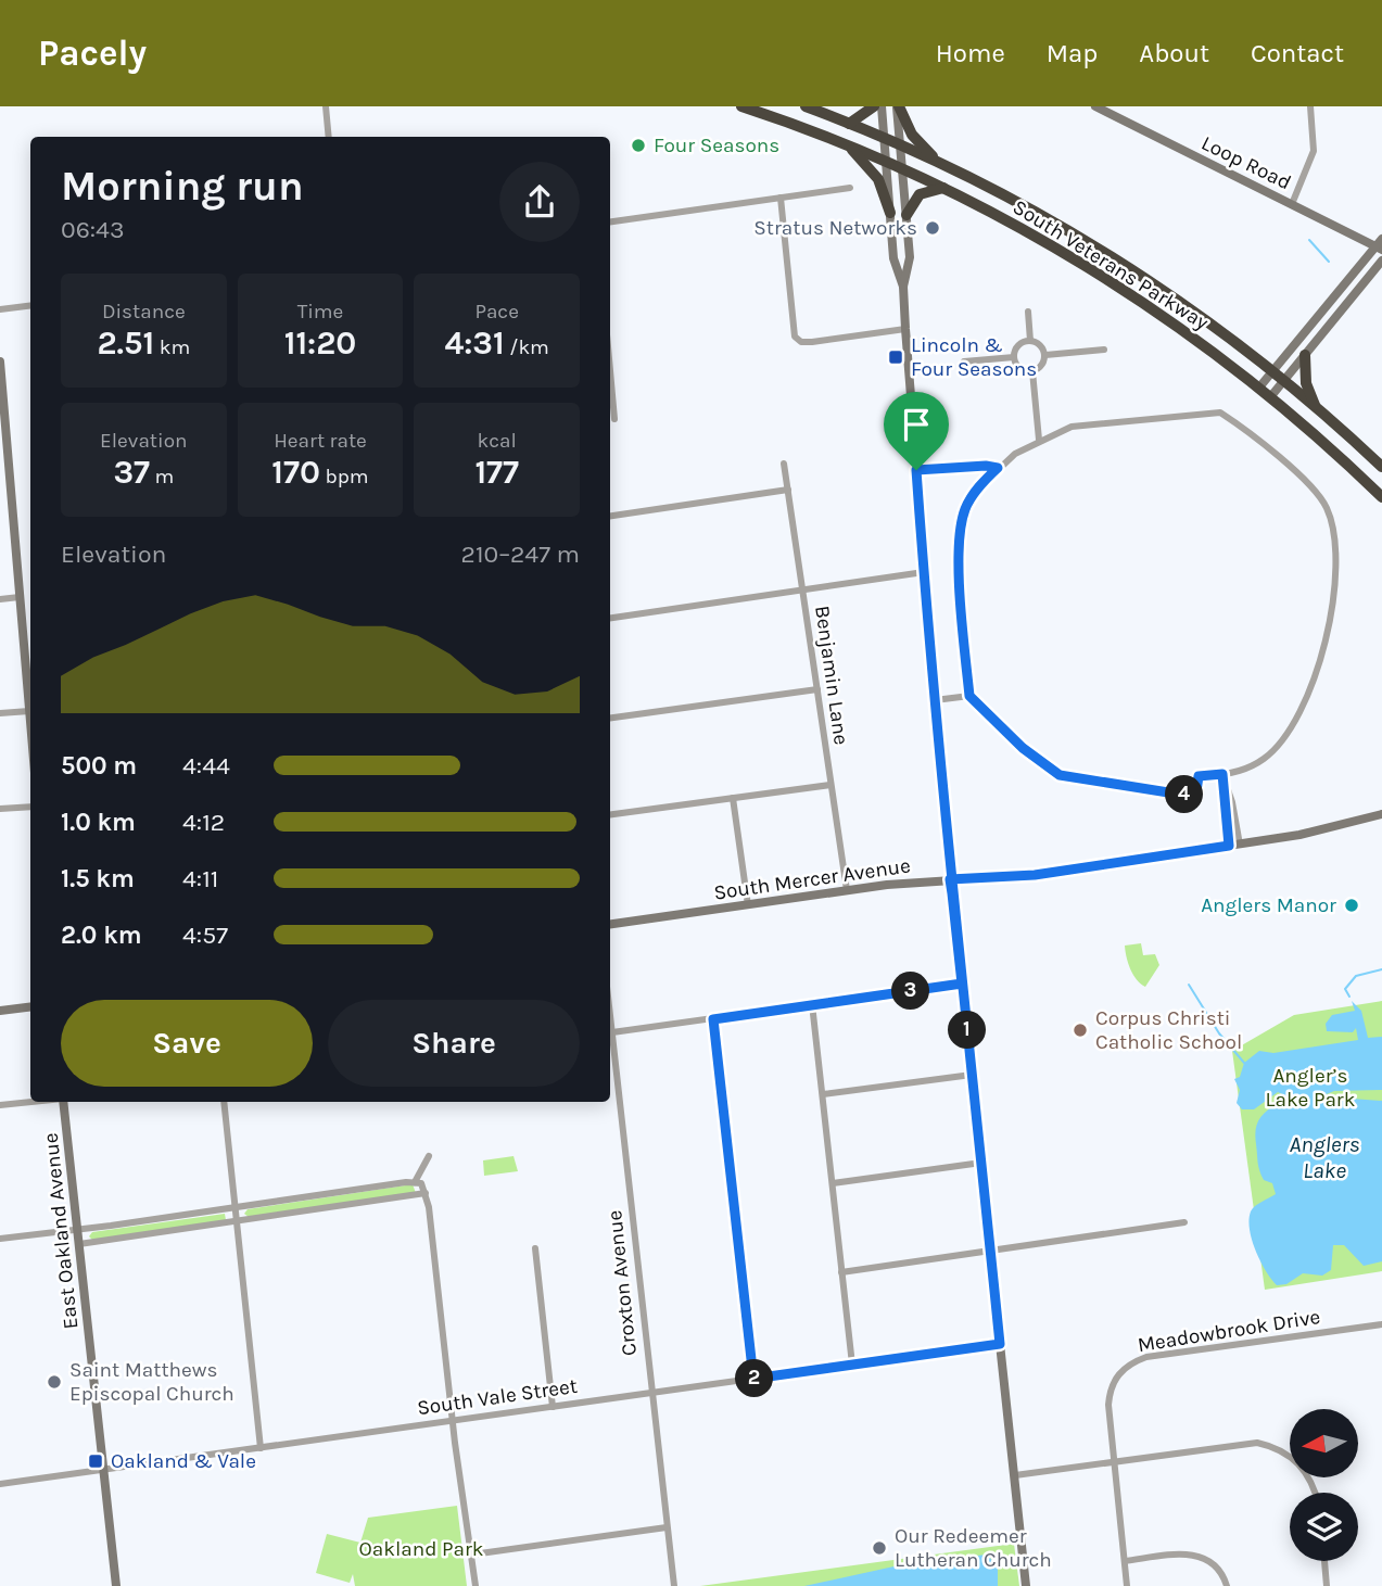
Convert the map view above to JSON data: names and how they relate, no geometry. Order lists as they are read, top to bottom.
{
  "streets": {
    "highway": ["South Veterans Parkway"],
    "main road": ["Loop Road", "South Mercer Avenue", "East Oakland Avenue"],
    "street": [
      "Benjamin Lane",
      "Croxton Avenue",
      "Meadowbrook Drive",
      "South Vale Street"
    ]
  },
  "crossings": [
    ["Benjamin Lane", "South Mercer Avenue"],
    ["East Oakland Avenue", "South Vale Street"],
    ["Croxton Avenue", "South Vale Street"]
  ],
  "water": ["Anglers Lake"],
  "parks": ["Angler’s Lake Park", "Oakland Park"],
  "places": {
    "other": [
      "Four Seasons",
      "Stratus Networks",
      "Anglers Manor",
      "Corpus Christi Catholic School",
      "Saint Matthews Episcopal Church",
      "Our Redeemer Lutheran Church"
    ],
    "transit": ["Lincoln & Four Seasons", "Oakland & Vale"]
  },
  "north": "left",
  "page": {
    "header": "Pacely",
    "nav": [
      "Home",
      "Map",
      "About",
      "Contact"
    ],
    "heading": ["Morning run", "06:43"],
    "stats": [
      ["Distance", "2.51 km"],
      ["Time", "11:20"],
      ["Pace", "4:31 /km"],
      ["Elevation", "37 m"],
      ["Heart rate", "170 bpm"],
      ["kcal", "177"]
    ],
    "chart": ["Elevation", "210–247 m"],
    "list": [
      {
        "name": "500 m",
        "note": "4:44"
      },
      {
        "name": "1.0 km",
        "note": "4:12"
      },
      {
        "name": "1.5 km",
        "note": "4:11"
      },
      {
        "name": "2.0 km",
        "note": "4:57"
      }
    ],
    "pins": [
      "4",
      "3",
      "1",
      "2"
    ],
    "buttons": ["Save", "Share"]
  }
}
